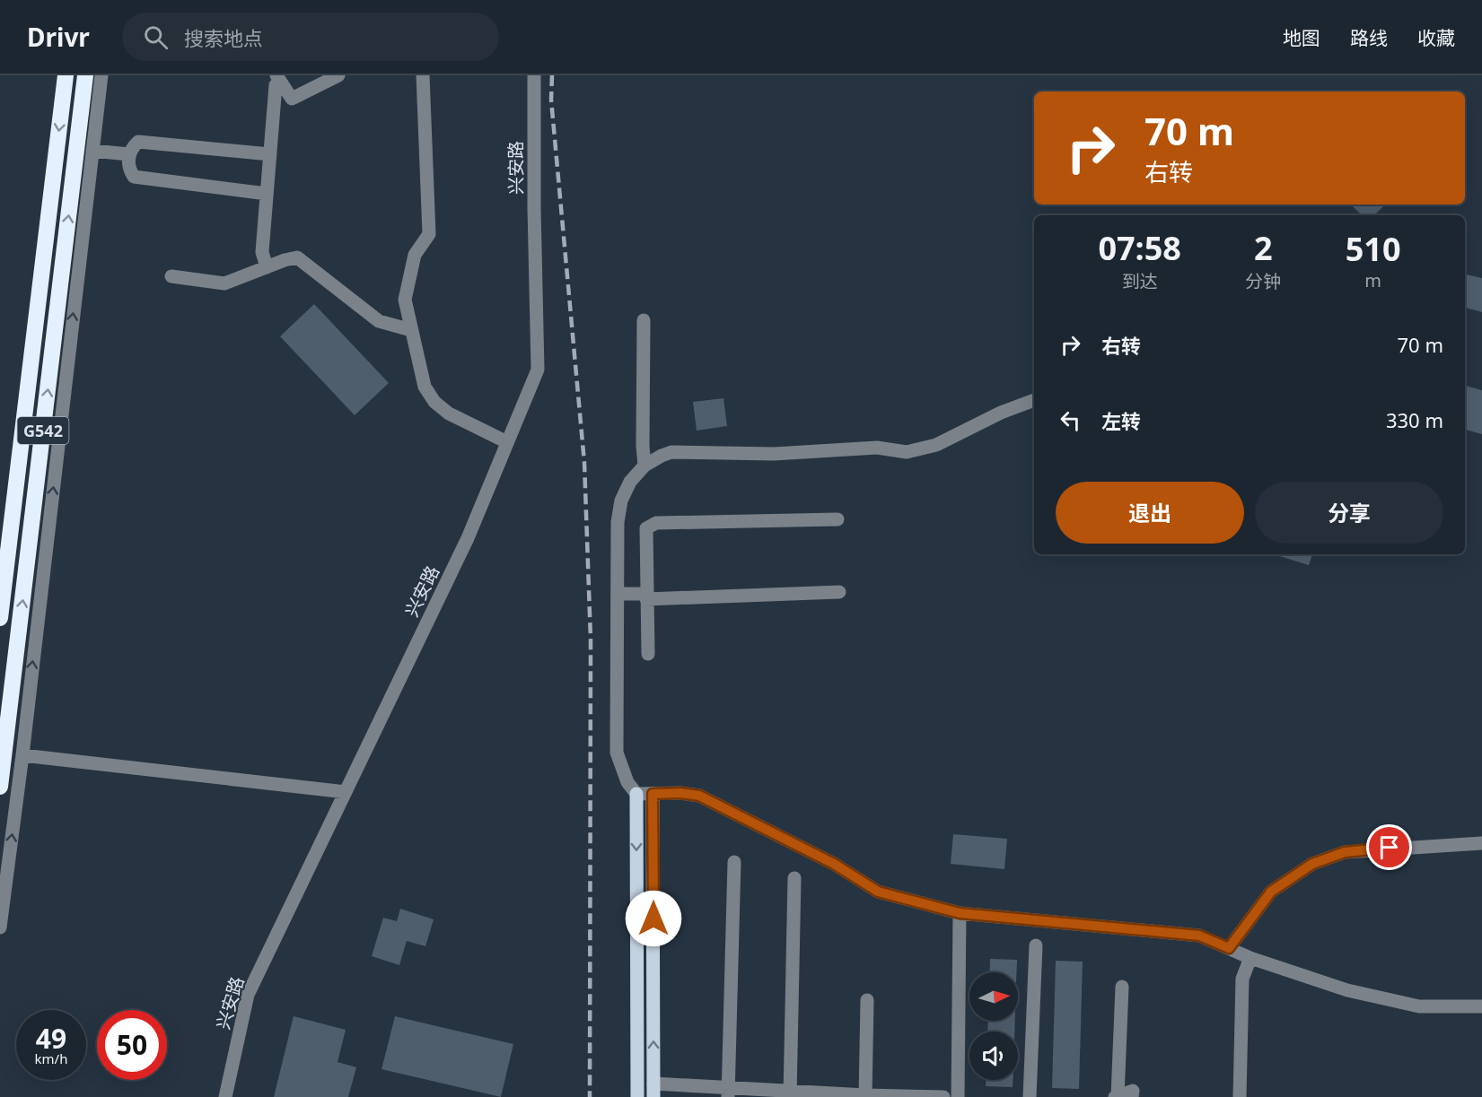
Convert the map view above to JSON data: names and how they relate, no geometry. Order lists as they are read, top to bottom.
{
  "streets": {
    "highway": ["G542"],
    "street": ["兴安路"]
  },
  "north": "right",
  "page": {
    "header": "Drivr",
    "search": "搜索地点",
    "nav": ["地图", "路线", "收藏"],
    "turn": ["70 m", "右转"],
    "eta": [
      "07:58",
      "到达",
      "2",
      "分钟",
      "510",
      "m"
    ],
    "list": [
      {
        "name": "右转",
        "value": "70 m"
      },
      {
        "name": "左转",
        "value": "330 m"
      }
    ],
    "buttons": ["退出", "分享"],
    "speed": "49 km/h",
    "limit": "50"
  }
}
